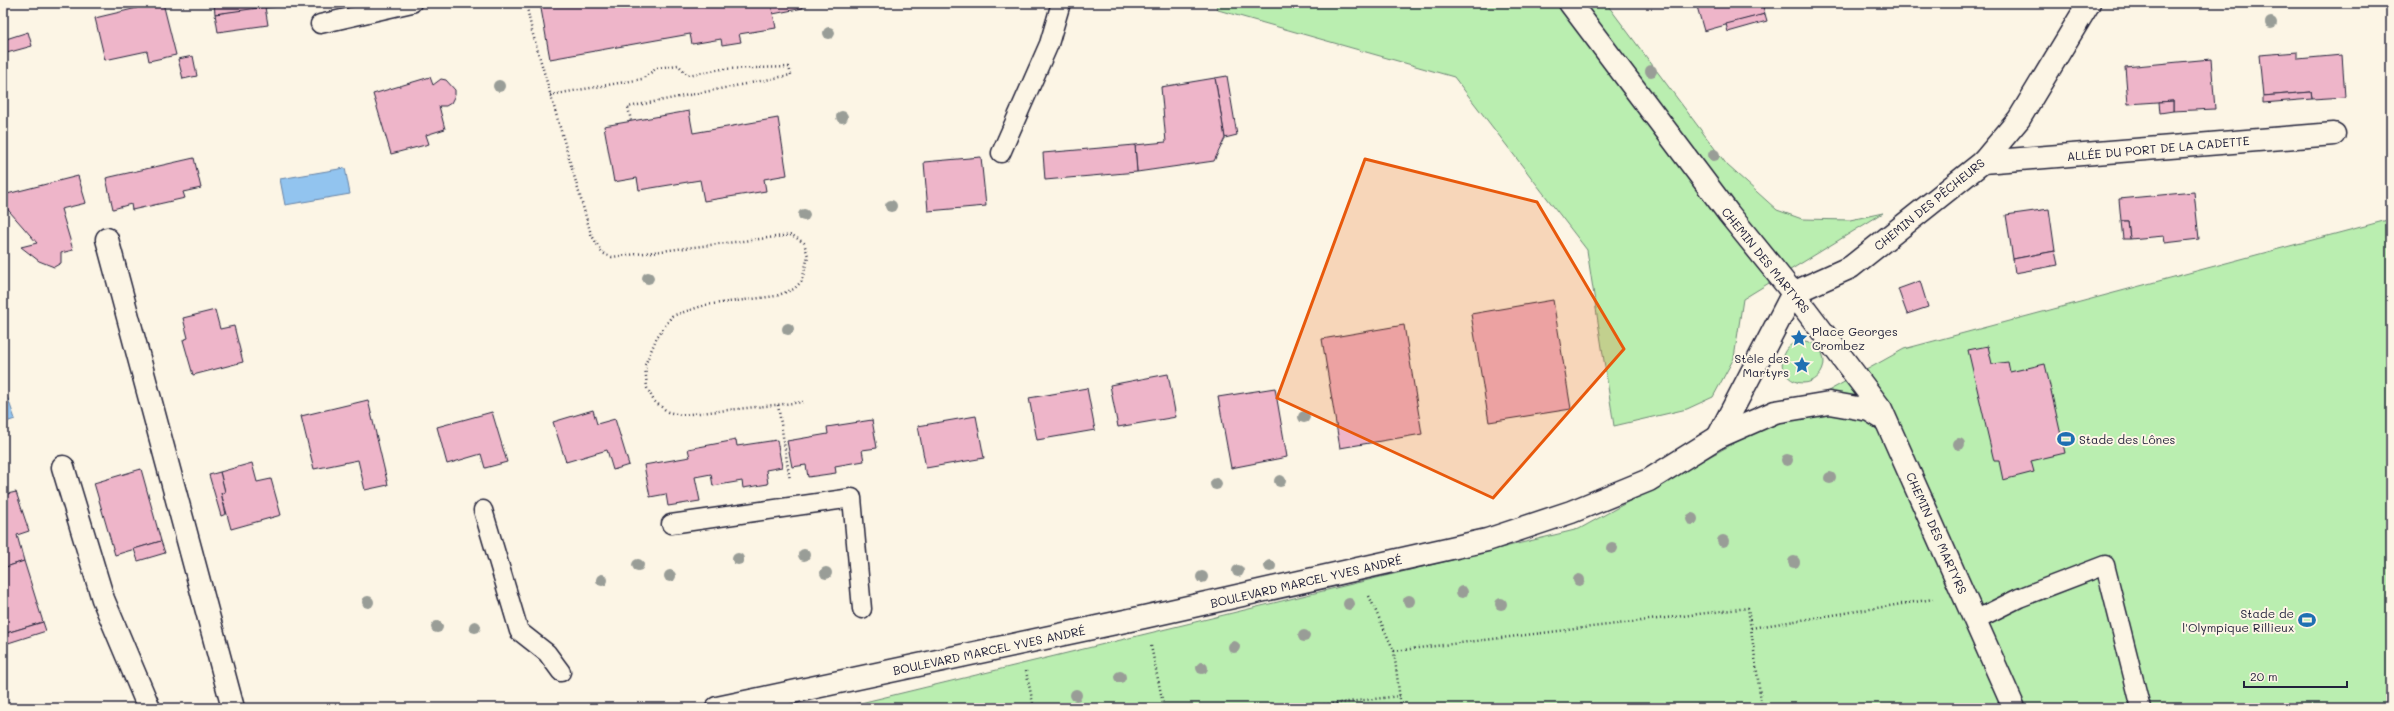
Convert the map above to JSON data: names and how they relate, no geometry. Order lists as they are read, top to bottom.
{
  "streets": {
    "street": [
      "ALLÉE DU PORT DE LA CADETTE",
      "CHEMIN DES PÊCHEURS",
      "CHEMIN DES MARTYRS",
      "BOULEVARD MARCEL YVES ANDRÉ"
    ]
  },
  "crossings": [
    ["ALLÉE DU PORT DE LA CADETTE", "CHEMIN DES PÊCHEURS"],
    ["CHEMIN DES PÊCHEURS", "CHEMIN DES MARTYRS"],
    ["CHEMIN DES MARTYRS", "BOULEVARD MARCEL YVES ANDRÉ"]
  ],
  "places": {
    "place": ["Place Georges Crombez", "Stèle des Martyrs"],
    "sports": ["Stade des Lônes", "Stade de l'Olympique Rillieux"]
  },
  "scale_bar": "20 m"
}
